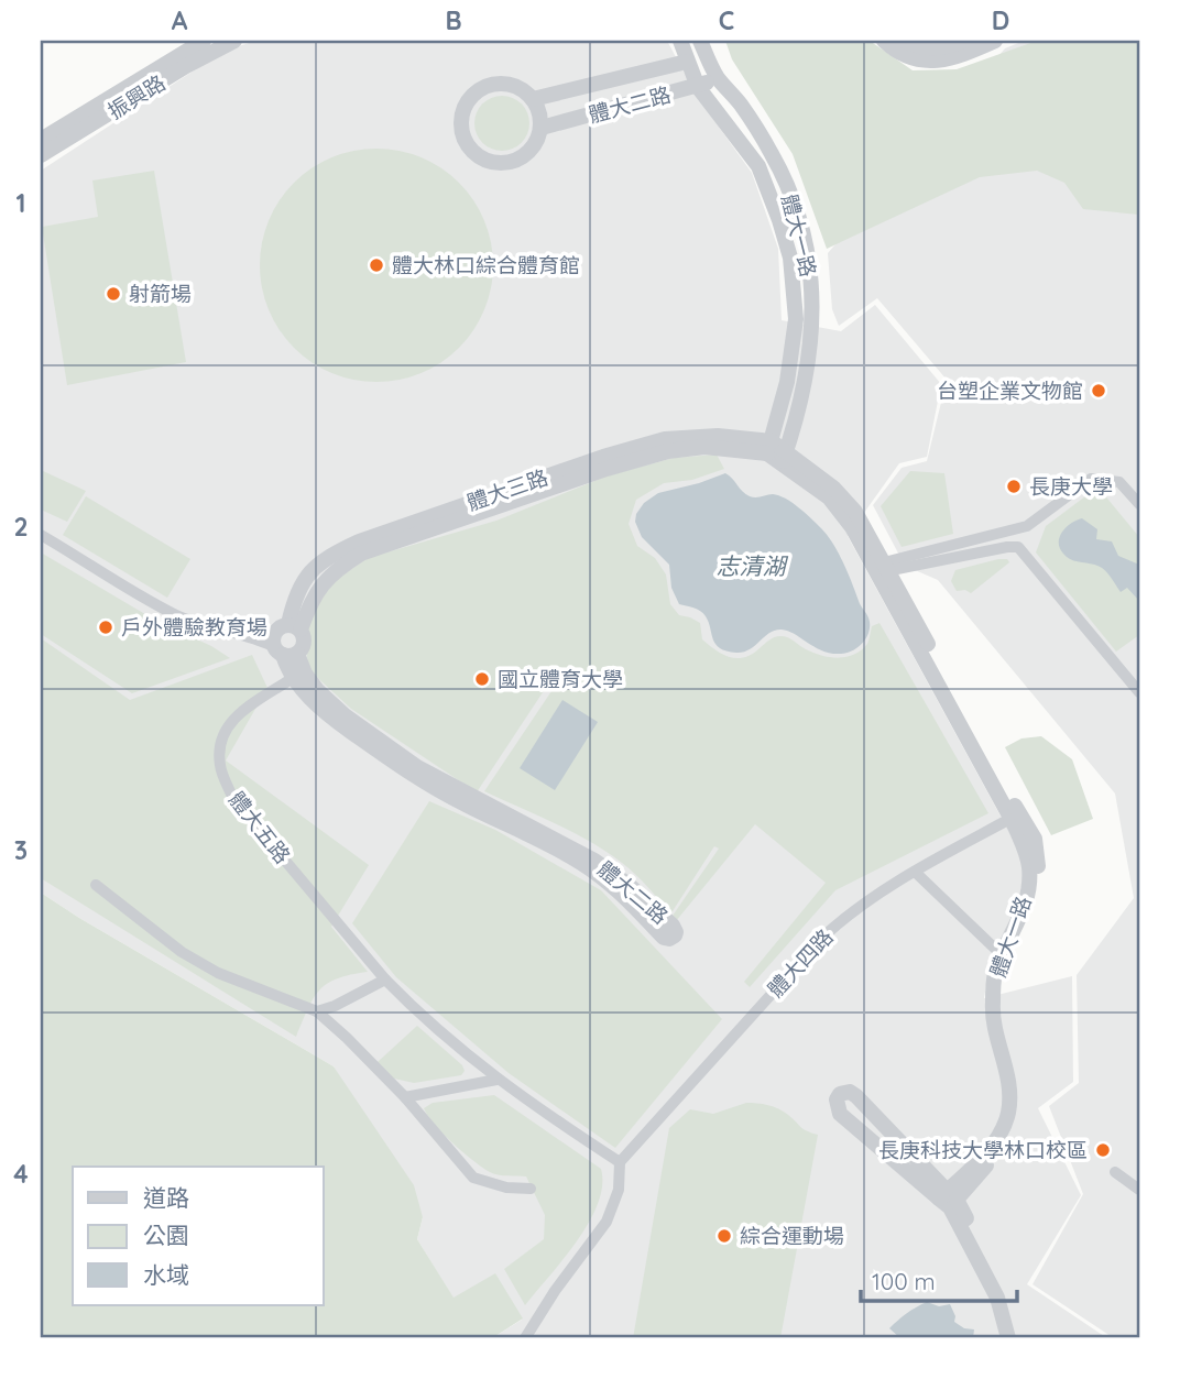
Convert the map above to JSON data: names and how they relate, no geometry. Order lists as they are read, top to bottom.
{
  "streets": {
    "street": [
      "振興路",
      "體大二路",
      "體大一路",
      "體大三路",
      "體大五路",
      "體大四路"
    ]
  },
  "crossings": [
    ["體大二路", "體大一路"],
    ["體大二路", "體大五路"],
    ["體大一路", "體大三路"],
    ["體大一路", "體大四路"],
    ["體大五路", "體大四路"]
  ],
  "water": ["志清湖"],
  "places": [
    "體大林口綜合體育館",
    "射箭場",
    "台塑企業文物館",
    "長庚大學",
    "戶外體驗教育場",
    "國立體育大學",
    "長庚科技大學林口校區",
    "綜合運動場"
  ],
  "legend": ["道路", "公園", "水域"],
  "scale_bar": "100 m",
  "grid": {
    "columns": [
      "A",
      "B",
      "C",
      "D"
    ],
    "rows": [
      "1",
      "2",
      "3",
      "4"
    ]
  }
}
